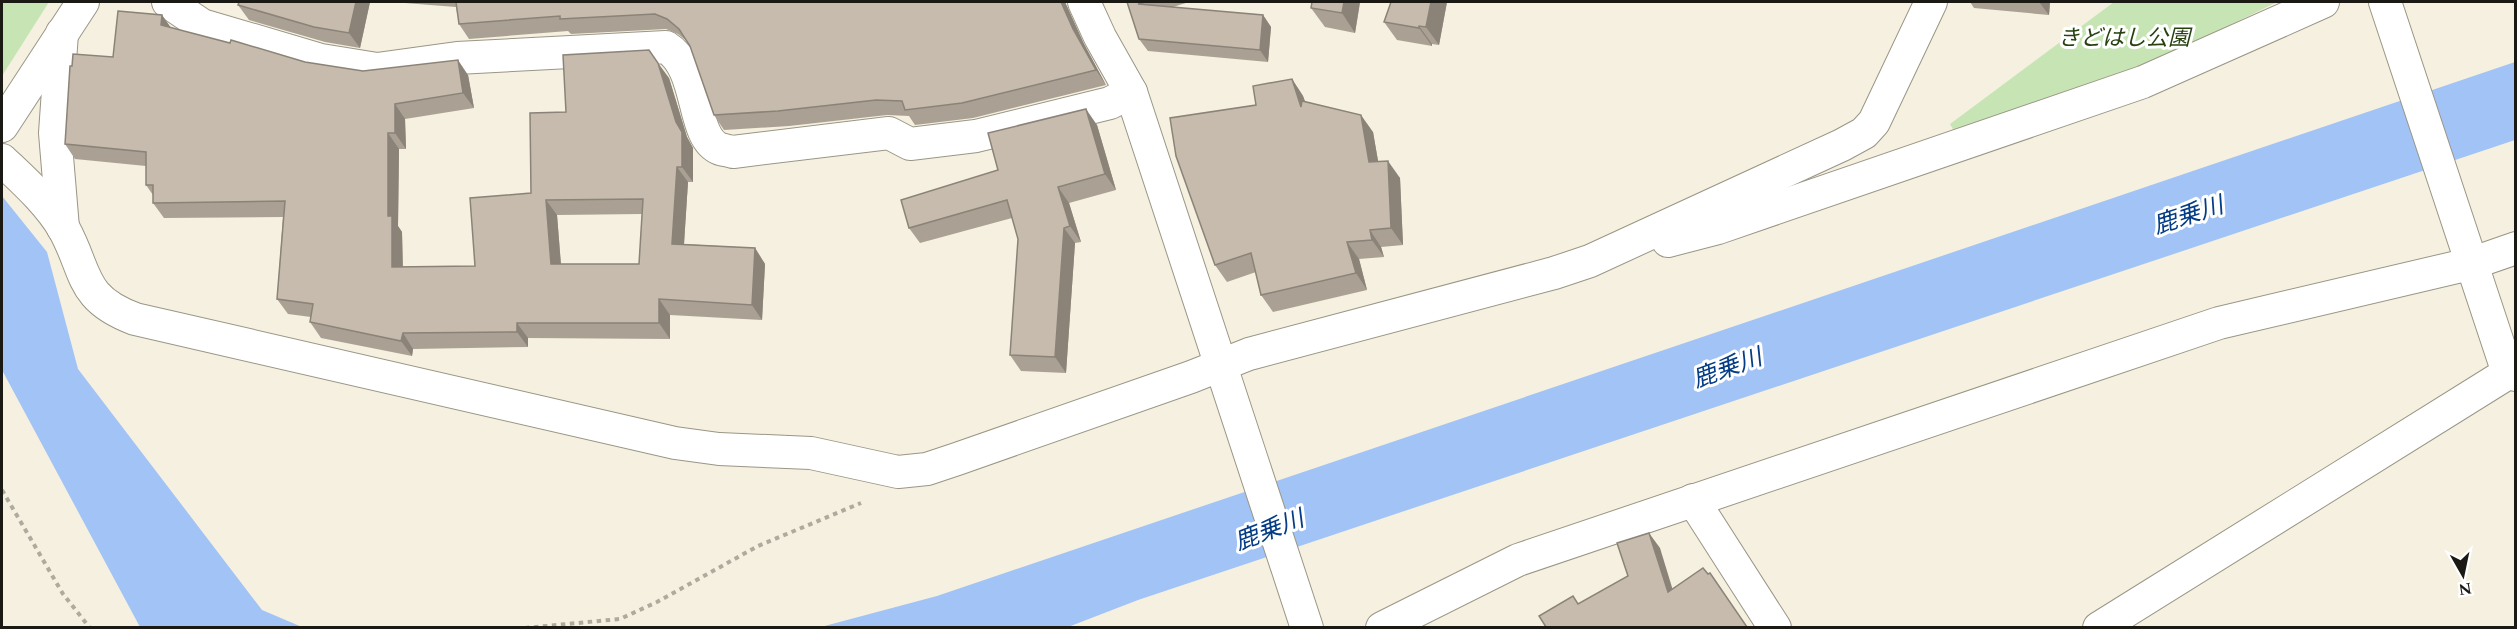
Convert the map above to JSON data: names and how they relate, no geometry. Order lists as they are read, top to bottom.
{
  "water": ["鹿乗川"],
  "parks": ["きどはし公園"],
  "north": "bottom"
}
